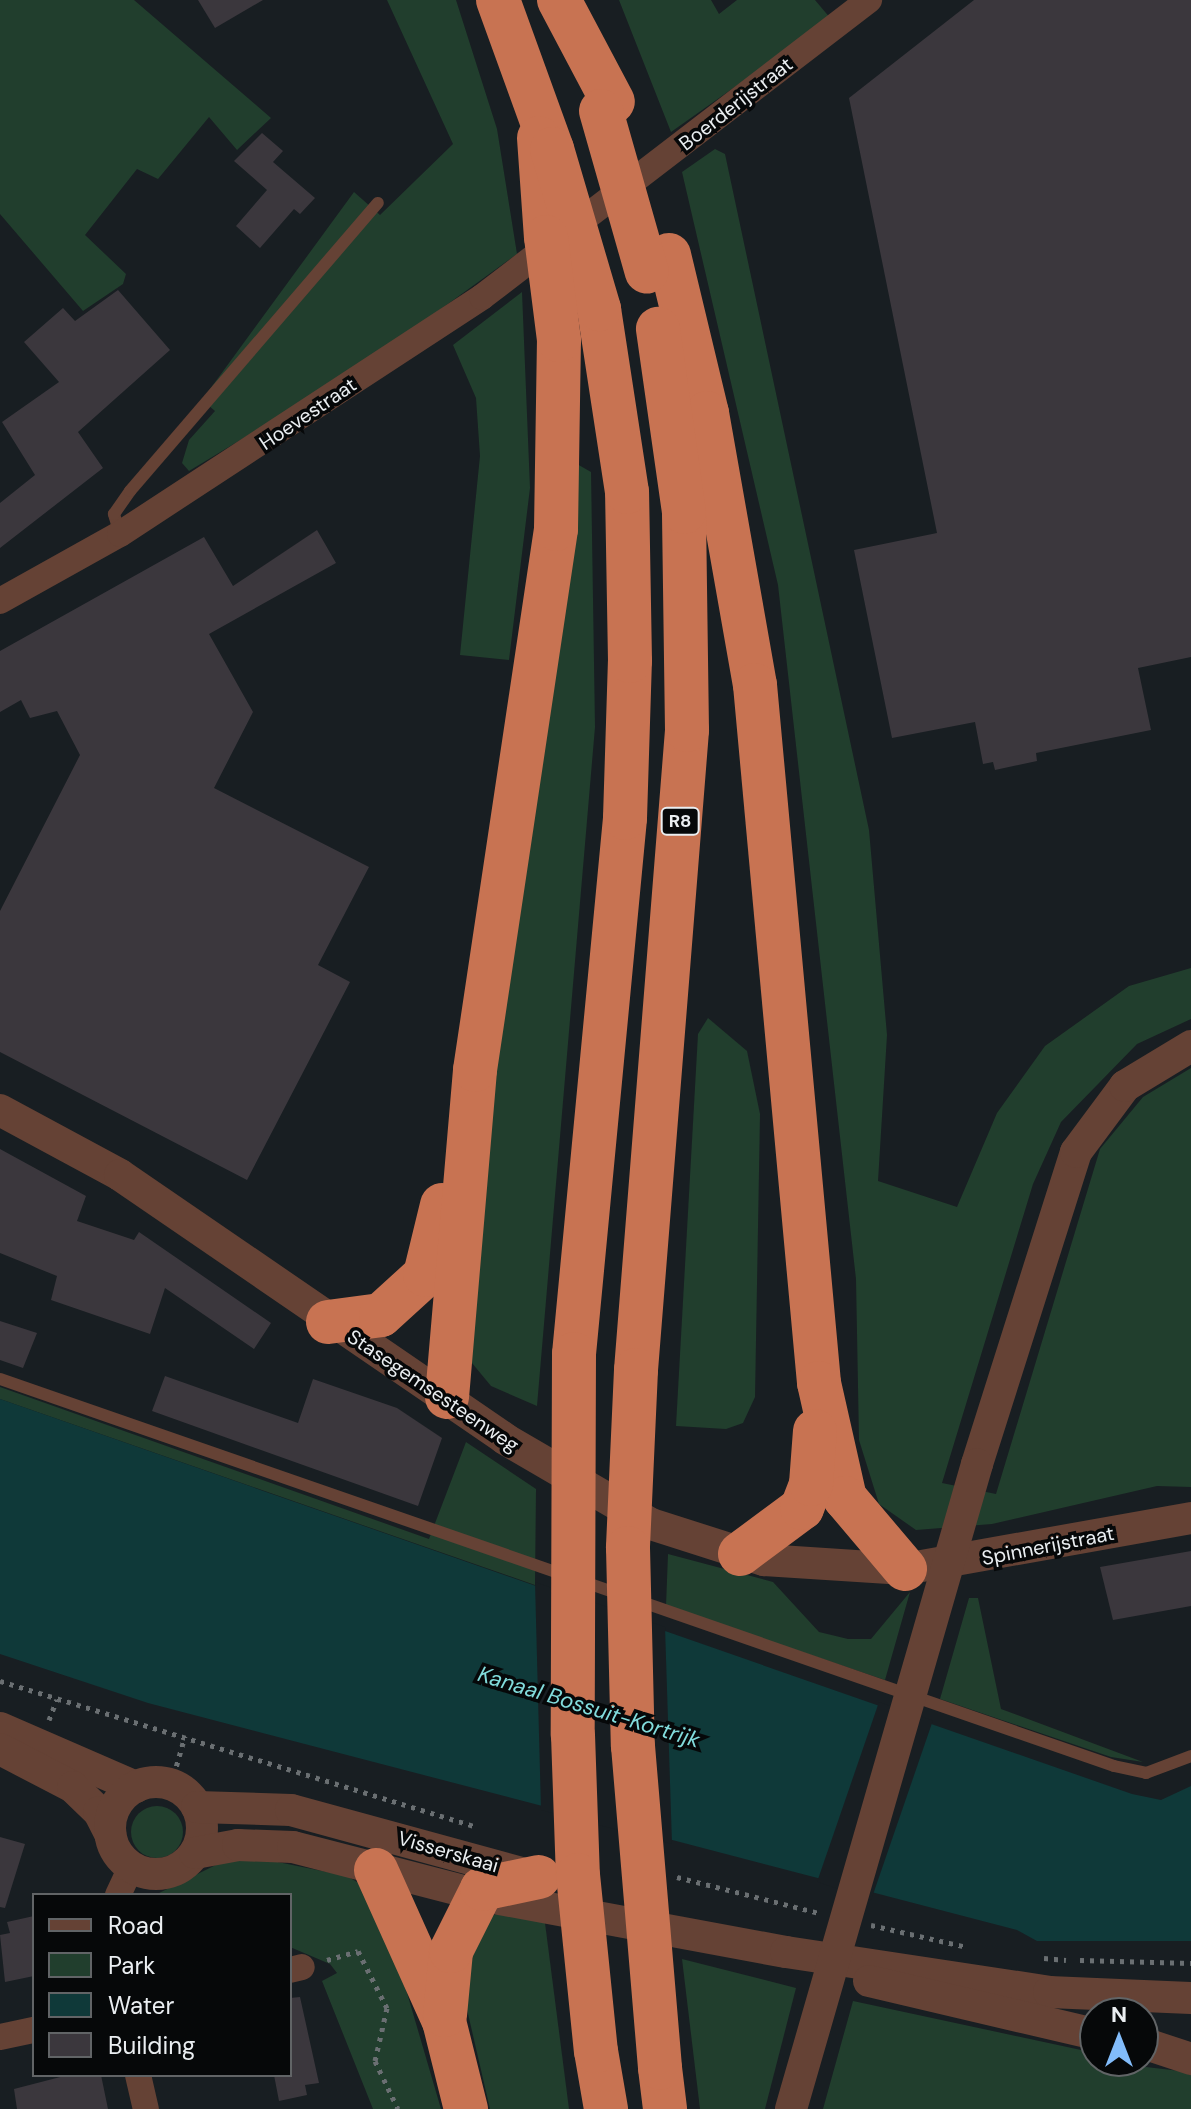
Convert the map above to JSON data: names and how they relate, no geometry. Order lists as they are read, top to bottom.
{
  "streets": {
    "highway": ["R8"],
    "street": [
      "Boerderijstraat",
      "Hoevestraat",
      "Stasegemsesteenweg",
      "Spinnerijstraat",
      "Visserskaai"
    ]
  },
  "crossings": [
    ["Boerderijstraat", "Hoevestraat"],
    ["Stasegemsesteenweg", "Spinnerijstraat"]
  ],
  "water": ["Kanaal Bossuit-Kortrijk"],
  "legend": [
    "Road",
    "Park",
    "Water",
    "Building"
  ],
  "north": "top"
}
